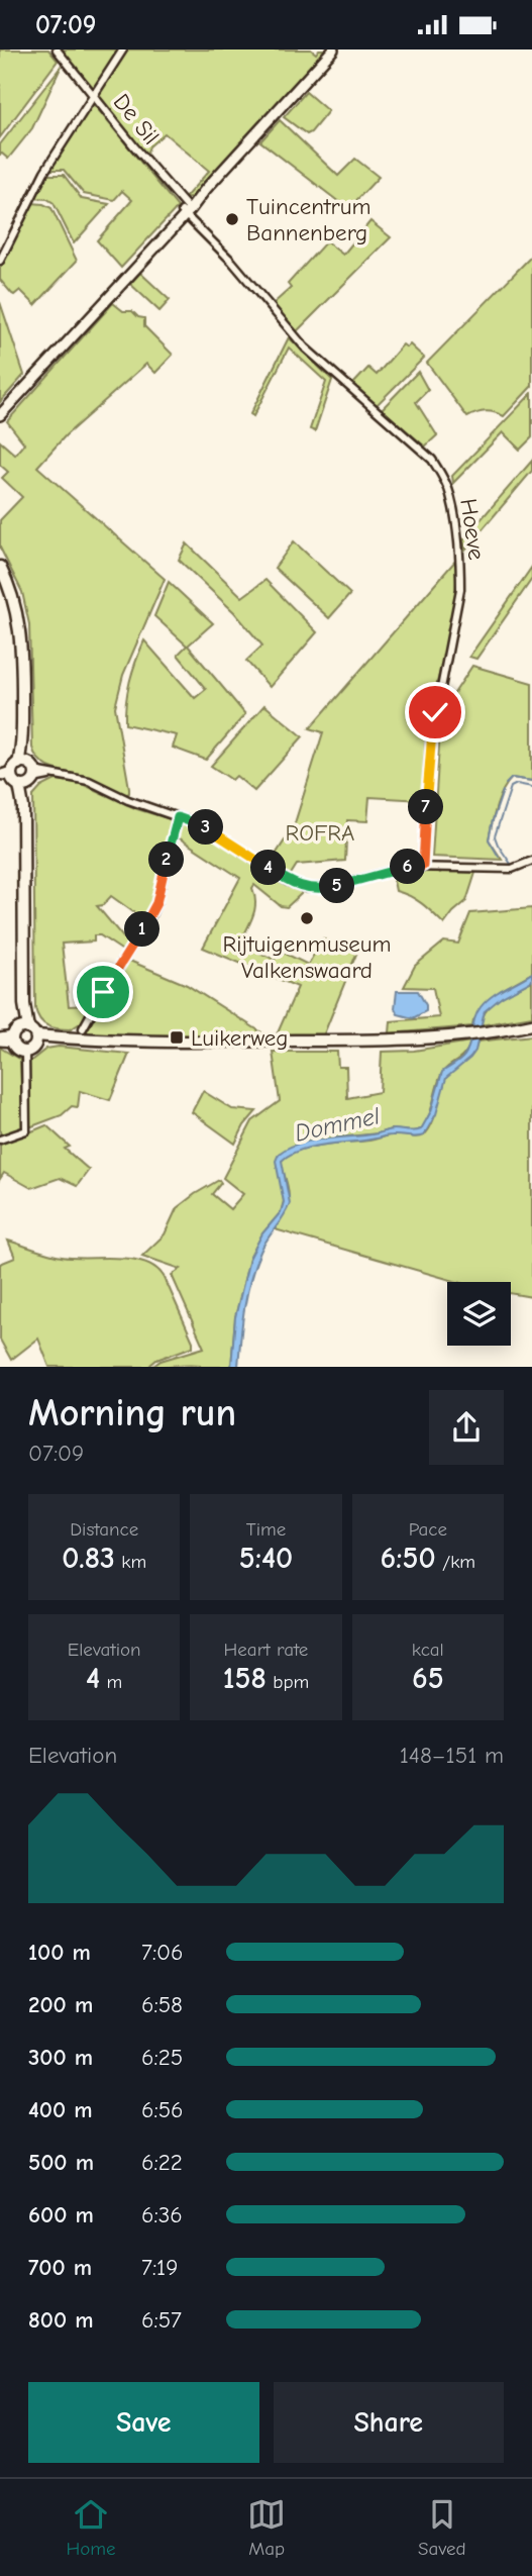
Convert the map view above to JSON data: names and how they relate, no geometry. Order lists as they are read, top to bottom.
{
  "streets": {
    "street": ["De Sil", "Hoeve"]
  },
  "crossings": [
    ["De Sil", "Hoeve"]
  ],
  "water": ["Dommel"],
  "parks": ["ROFRA"],
  "places": {
    "other": ["Tuincentrum Bannenberg", "Rijtuigenmuseum Valkenswaard"],
    "transit": ["Luikerweg"]
  },
  "page": {
    "status": "07:09",
    "pins": [
      "7",
      "3",
      "2",
      "6",
      "4",
      "5",
      "1"
    ],
    "heading": ["Morning run", "07:09"],
    "stats": [
      ["Distance", "0.83 km"],
      ["Time", "5:40"],
      ["Pace", "6:50 /km"],
      ["Elevation", "4 m"],
      ["Heart rate", "158 bpm"],
      ["kcal", "65"]
    ],
    "chart": ["Elevation", "148–151 m"],
    "list": [
      {
        "name": "100 m",
        "note": "7:06"
      },
      {
        "name": "200 m",
        "note": "6:58"
      },
      {
        "name": "300 m",
        "note": "6:25"
      },
      {
        "name": "400 m",
        "note": "6:56"
      },
      {
        "name": "500 m",
        "note": "6:22"
      },
      {
        "name": "600 m",
        "note": "6:36"
      },
      {
        "name": "700 m",
        "note": "7:19"
      },
      {
        "name": "800 m",
        "note": "6:57"
      }
    ],
    "buttons": ["Save", "Share"],
    "tabs": ["Home", "Map", "Saved"]
  }
}
